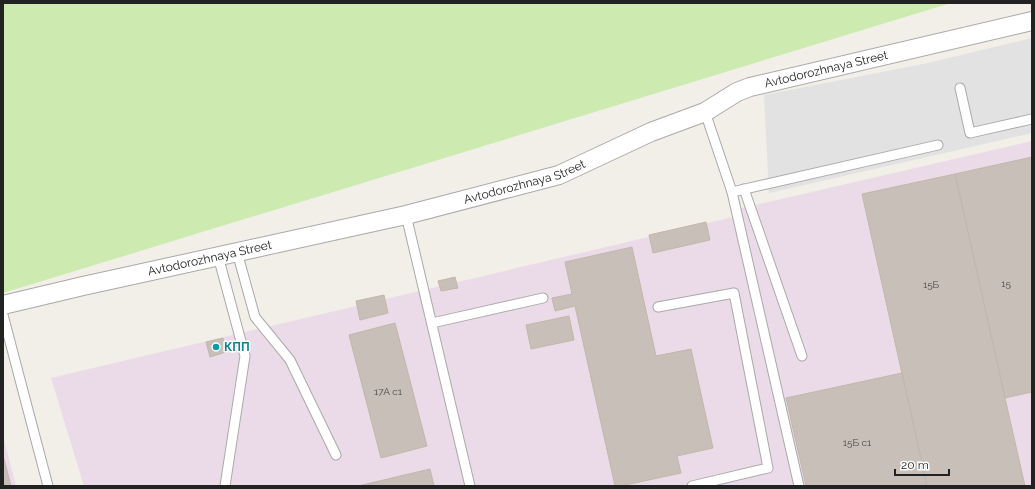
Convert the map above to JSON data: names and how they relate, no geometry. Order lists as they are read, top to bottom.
{
  "streets": {
    "street": ["Avtodorozhnaya Street"]
  },
  "places": ["КПП"],
  "house_numbers": [
    "15",
    "15Б",
    "17А с1",
    "15Б с1"
  ],
  "scale_bar": "20 m"
}
